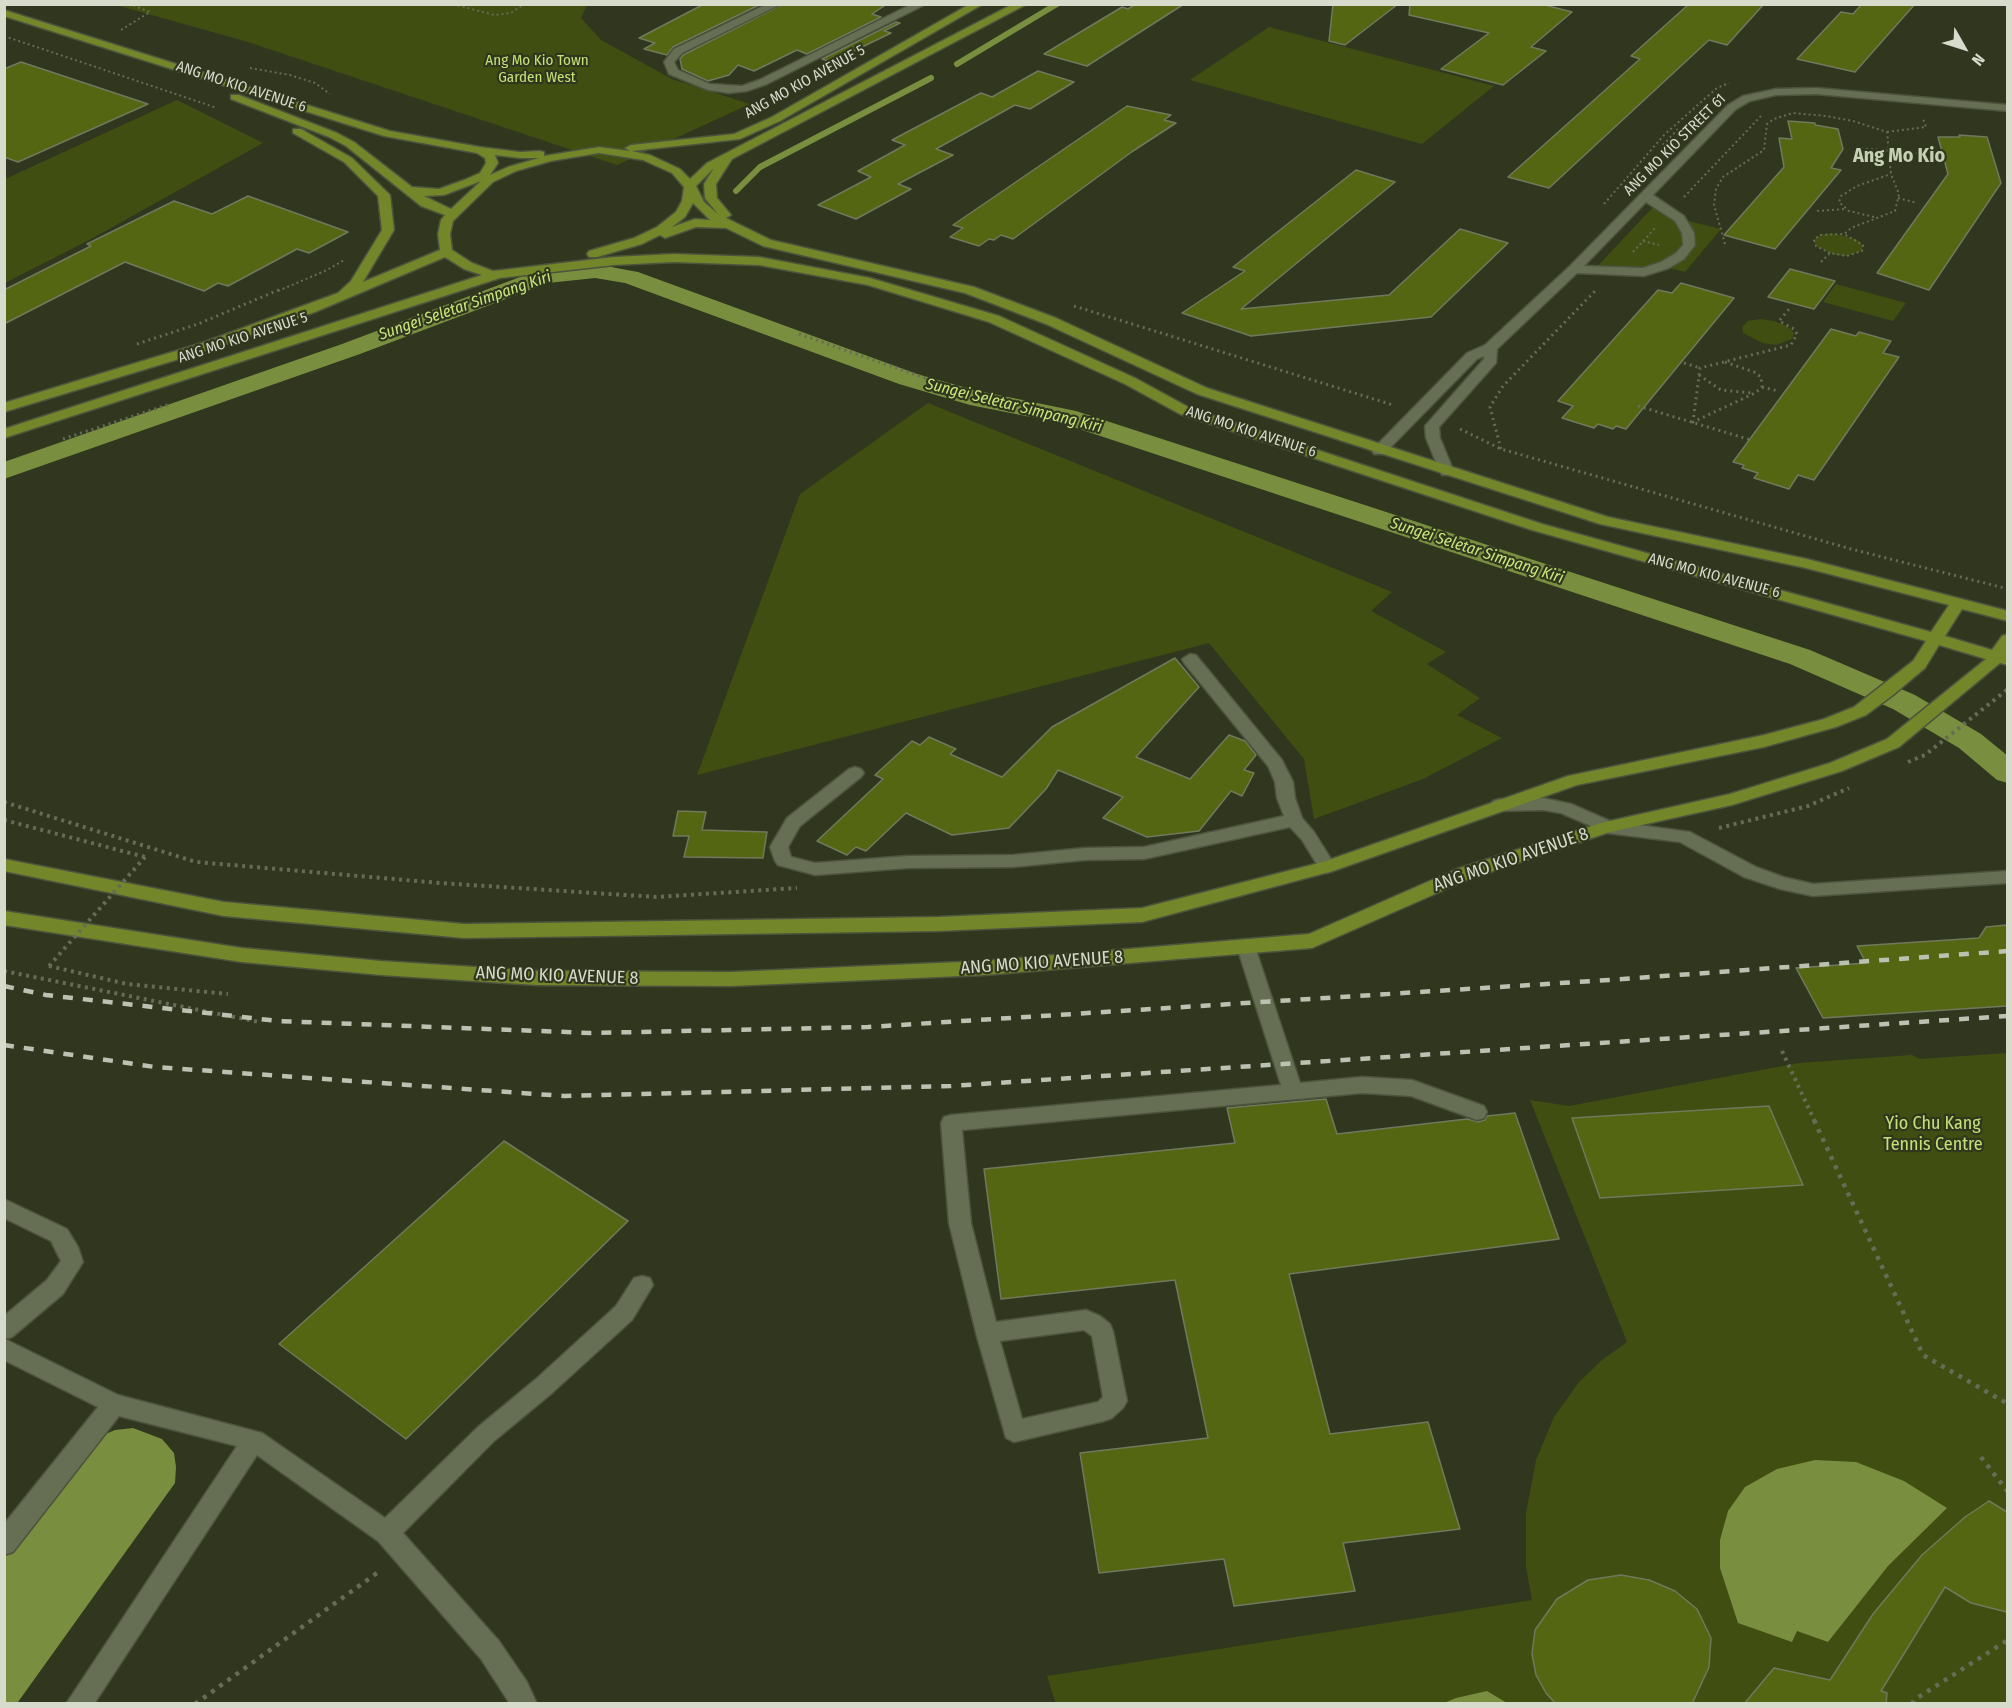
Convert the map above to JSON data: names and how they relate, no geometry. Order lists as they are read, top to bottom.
{
  "streets": {
    "main road": ["ANG MO KIO AVENUE 5", "ANG MO KIO AVENUE 6", "ANG MO KIO AVENUE 8"],
    "street": ["ANG MO KIO STREET 61"]
  },
  "crossings": [
    ["ANG MO KIO AVENUE 5", "ANG MO KIO AVENUE 6"],
    ["ANG MO KIO AVENUE 6", "ANG MO KIO STREET 61"],
    ["ANG MO KIO AVENUE 6", "ANG MO KIO AVENUE 8"]
  ],
  "districts": ["Ang Mo Kio"],
  "water": ["Sungei Seletar Simpang Kiri"],
  "parks": ["Ang Mo Kio Town Garden West", "Yio Chu Kang Tennis Centre"],
  "north": "bottom right"
}
